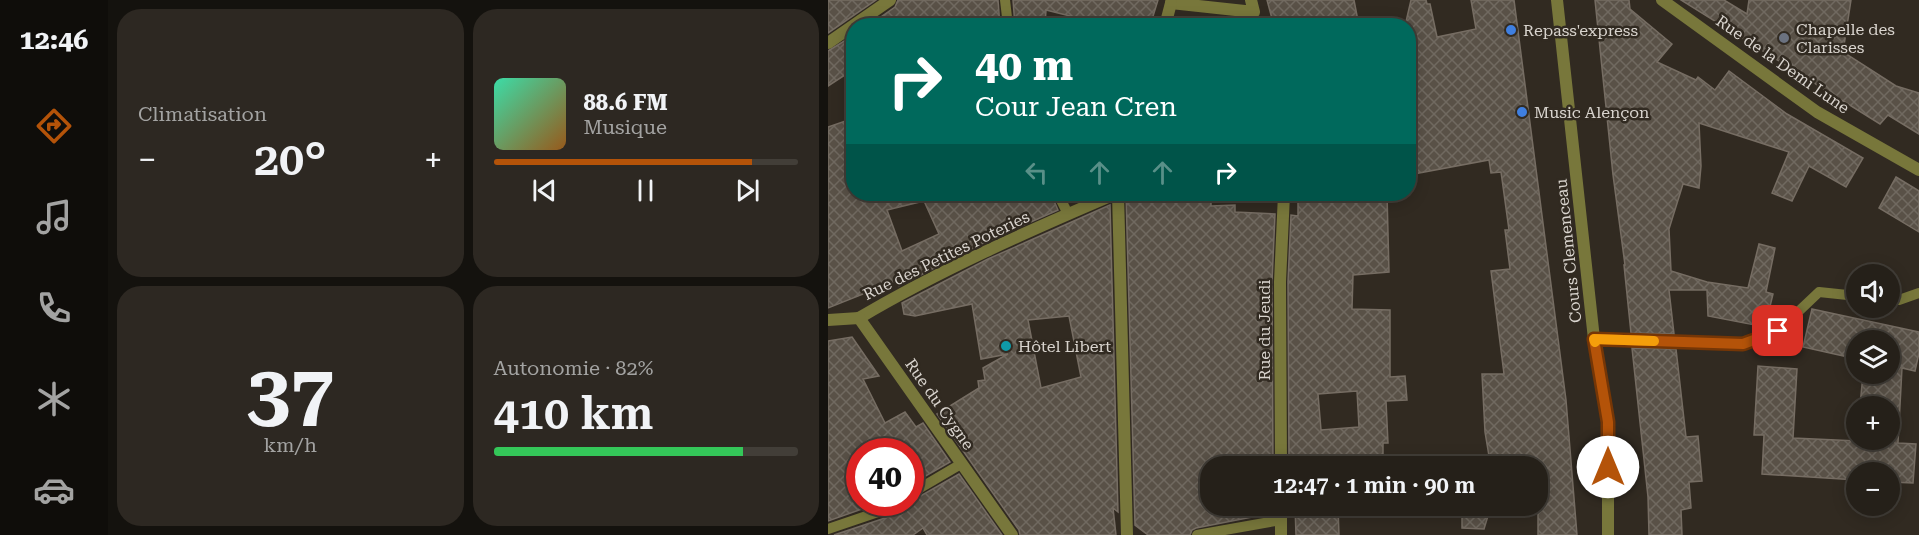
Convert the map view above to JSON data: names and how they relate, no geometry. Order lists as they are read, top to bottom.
{
  "streets": {
    "street": [
      "Rue de la Demi Lune",
      "Cours Clemenceau",
      "Rue des Petites Poteries",
      "Rue du Jeudi",
      "Rue du Cygne"
    ]
  },
  "crossings": [
    ["Rue des Petites Poteries", "Rue du Cygne"]
  ],
  "places": [
    "Repass'express",
    "Chapelle des Clarisses",
    "Music Alençon",
    "Hôtel Libert"
  ],
  "page": {
    "tabs": "12:46",
    "tile": [
      "Climatisation",
      ["37", "km/h"],
      ["Autonomie · 82%", "410 km"]
    ],
    "turn": ["40 m", "Cour Jean Cren"],
    "song": ["88.6 FM", "Musique"],
    "heat": ["−", "20°", "+"],
    "map_buttons": ["+", "−"],
    "limit": "40",
    "trip": "12:47 · 1 min · 90 m"
  }
}
